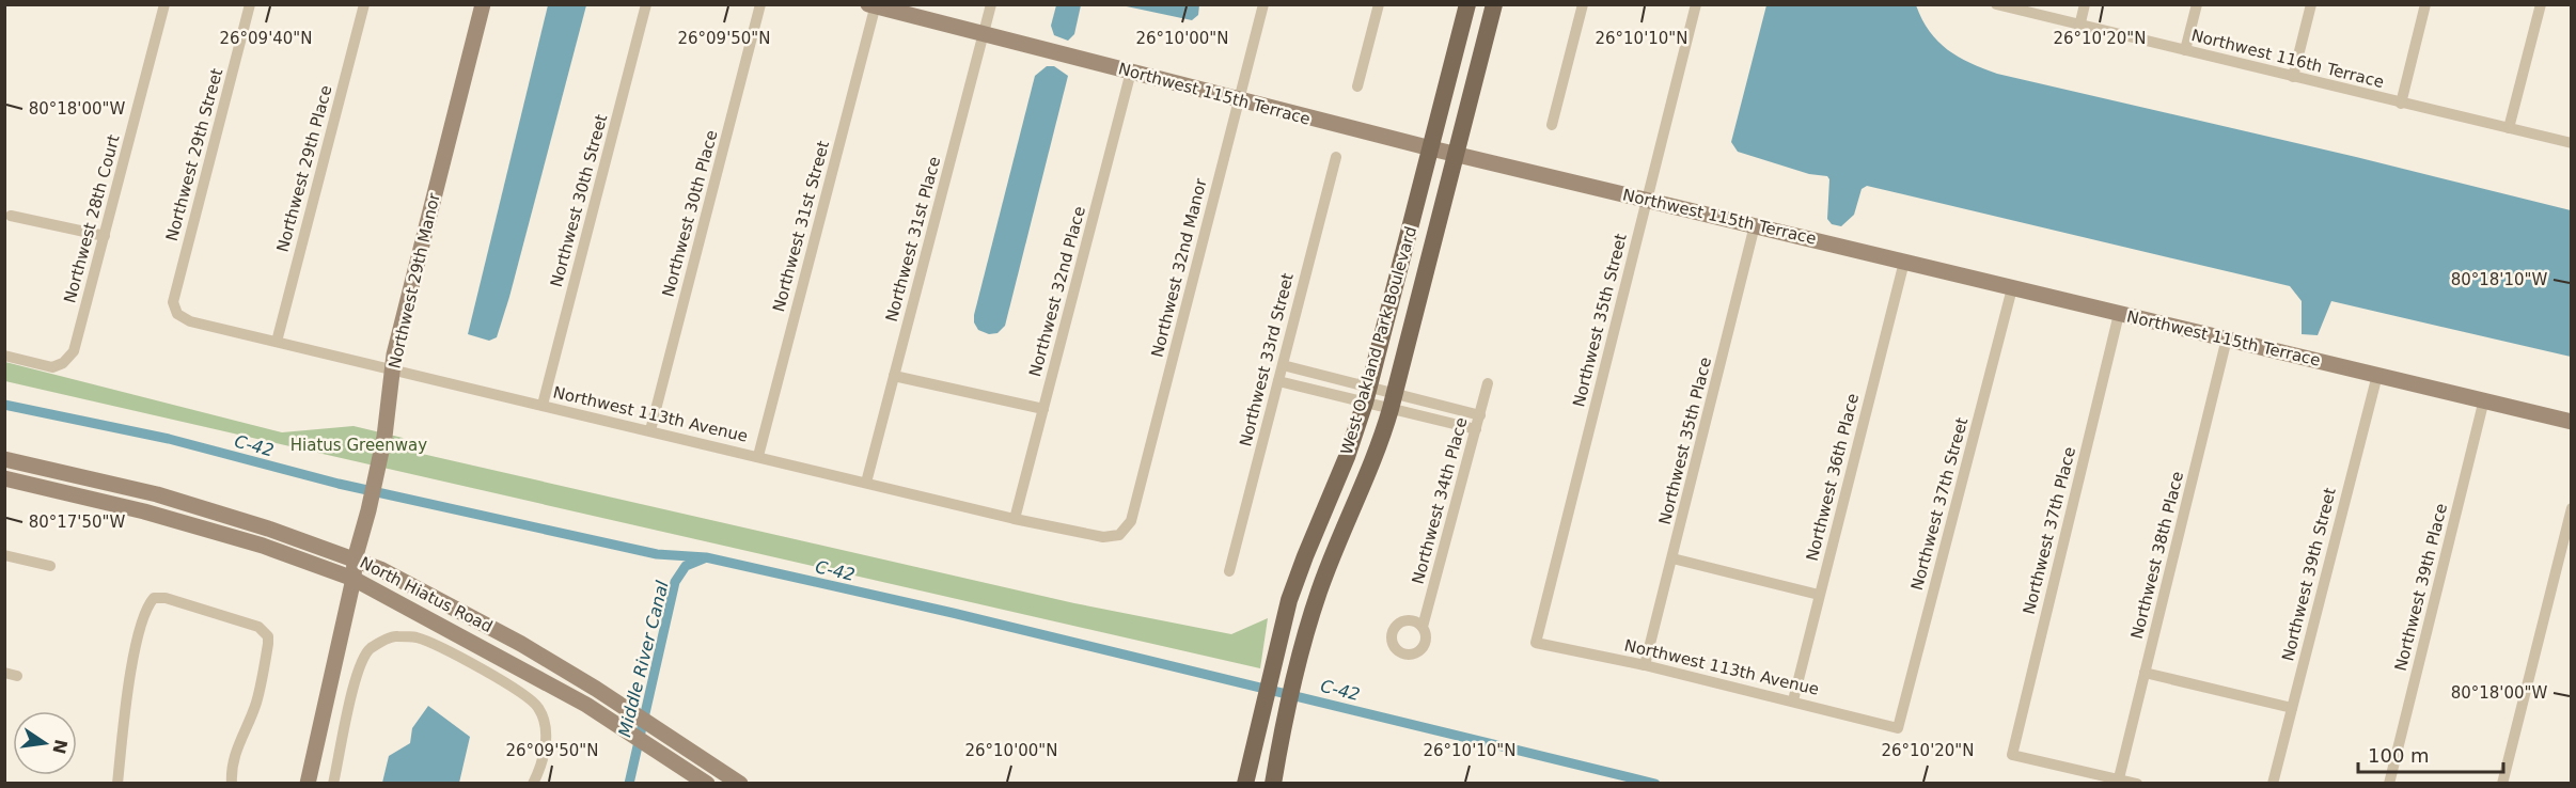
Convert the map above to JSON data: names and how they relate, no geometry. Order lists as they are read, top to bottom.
{
  "streets": {
    "main road": ["West Oakland Park Boulevard"],
    "street": [
      "Northwest 116th Terrace",
      "Northwest 115th Terrace",
      "Northwest 29th Street",
      "Northwest 29th Place",
      "Northwest 30th Street",
      "Northwest 30th Place",
      "Northwest 28th Court",
      "Northwest 31st Street",
      "Northwest 31st Place",
      "Northwest 32nd Manor",
      "Northwest 29th Manor",
      "Northwest 32nd Place",
      "Northwest 35th Street",
      "Northwest 33rd Street",
      "Northwest 113th Avenue",
      "Northwest 35th Place",
      "Northwest 36th Place",
      "Northwest 34th Place",
      "Northwest 37th Street",
      "Northwest 37th Place",
      "Northwest 38th Place",
      "Northwest 39th Street",
      "Northwest 39th Place",
      "North Hiatus Road"
    ]
  },
  "crossings": [
    ["Northwest 115th Terrace", "Northwest 31st Street"],
    ["Northwest 115th Terrace", "Northwest 31st Place"],
    ["Northwest 115th Terrace", "Northwest 32nd Manor"],
    ["Northwest 115th Terrace", "Northwest 32nd Place"],
    ["Northwest 115th Terrace", "Northwest 35th Street"],
    ["Northwest 115th Terrace", "West Oakland Park Boulevard"],
    ["Northwest 115th Terrace", "Northwest 35th Place"],
    ["Northwest 115th Terrace", "Northwest 36th Place"],
    ["Northwest 115th Terrace", "Northwest 37th Street"],
    ["Northwest 115th Terrace", "Northwest 37th Place"],
    ["Northwest 115th Terrace", "Northwest 38th Place"],
    ["Northwest 115th Terrace", "Northwest 39th Street"],
    ["Northwest 115th Terrace", "Northwest 39th Place"],
    ["Northwest 29th Street", "Northwest 113th Avenue"],
    ["Northwest 29th Place", "Northwest 113th Avenue"],
    ["Northwest 30th Street", "Northwest 113th Avenue"],
    ["Northwest 30th Place", "Northwest 113th Avenue"],
    ["Northwest 31st Street", "Northwest 113th Avenue"],
    ["Northwest 31st Place", "Northwest 113th Avenue"],
    ["Northwest 32nd Manor", "Northwest 113th Avenue"],
    ["Northwest 29th Manor", "Northwest 113th Avenue"],
    ["Northwest 29th Manor", "North Hiatus Road"],
    ["Northwest 32nd Place", "Northwest 113th Avenue"],
    ["Northwest 35th Street", "Northwest 113th Avenue"],
    ["Northwest 113th Avenue", "Northwest 35th Place"],
    ["Northwest 113th Avenue", "Northwest 36th Place"],
    ["Northwest 113th Avenue", "Northwest 37th Street"],
    ["Northwest 37th Place", "Northwest 38th Place"]
  ],
  "water": ["C-42", "Middle River Canal"],
  "parks": ["Hiatus Greenway"],
  "scale_bar": "100 m",
  "north": "right",
  "coordinates": [
    "26°09'40\"N",
    "26°09'50\"N",
    "26°10'00\"N",
    "26°10'10\"N",
    "26°10'20\"N",
    "80°18'00\"W",
    "80°18'10\"W",
    "80°17'50\"W"
  ]
}
